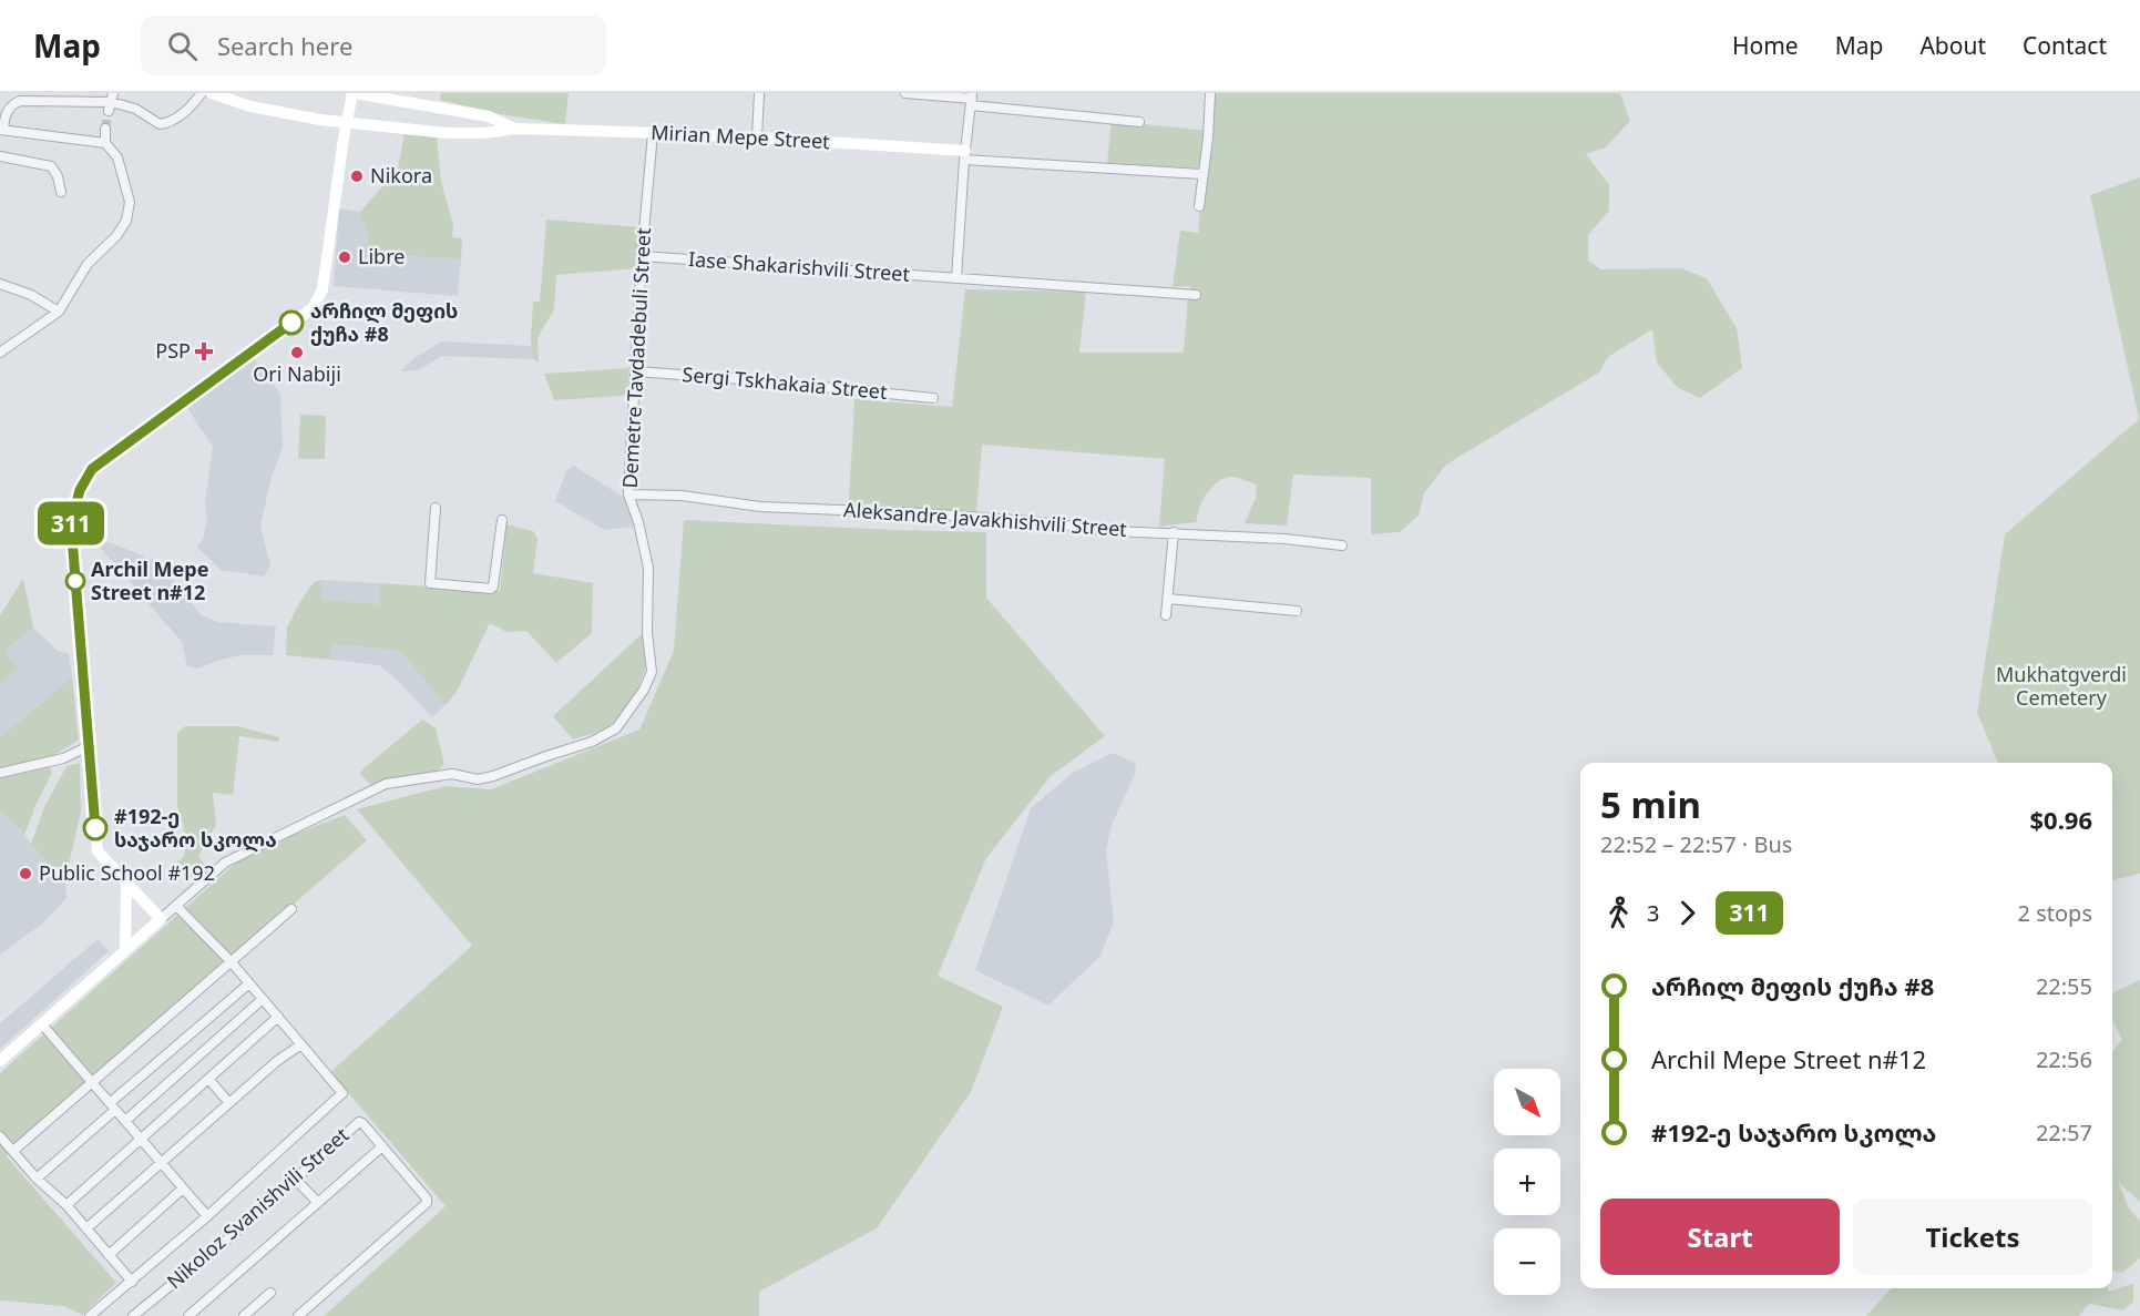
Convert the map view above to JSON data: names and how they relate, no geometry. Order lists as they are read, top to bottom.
{
  "streets": {
    "street": [
      "Mirian Mepe Street",
      "Iase Shakarishvili Street",
      "Demetre Tavdadebuli Street",
      "Sergi Tskhakaia Street",
      "Aleksandre Javakhishvili Street",
      "Nikoloz Svanishvili Street"
    ]
  },
  "crossings": [
    ["Mirian Mepe Street", "Demetre Tavdadebuli Street"],
    ["Iase Shakarishvili Street", "Demetre Tavdadebuli Street"],
    ["Demetre Tavdadebuli Street", "Sergi Tskhakaia Street"],
    ["Demetre Tavdadebuli Street", "Aleksandre Javakhishvili Street"]
  ],
  "parks": ["Mukhatgverdi Cemetery"],
  "places": {
    "other": [
      "Nikora",
      "Libre",
      "არჩილ მეფის ქუჩა #8",
      "Ori Nabiji",
      "Archil Mepe Street n#12",
      "#192-ე საჯარო სკოლა",
      "Public School #192"
    ],
    "health": ["PSP"]
  },
  "lines": ["bus line 311"],
  "north": "bottom right",
  "page": {
    "header": "Map",
    "search": "Search here",
    "nav": [
      "Home",
      "Map",
      "About",
      "Contact"
    ],
    "on_map": "311",
    "heading": ["5 min", "22:52 – 22:57 · Bus", "$0.96"],
    "legs": ["3", "311", "2 stops"],
    "list": [
      {
        "name": "არჩილ მეფის ქუჩა #8",
        "value": "22:55"
      },
      {
        "name": "Archil Mepe Street n#12",
        "value": "22:56"
      },
      {
        "name": "#192-ე საჯარო სკოლა",
        "value": "22:57"
      }
    ],
    "map_buttons": ["+", "−"],
    "buttons": ["Start", "Tickets"]
  }
}
